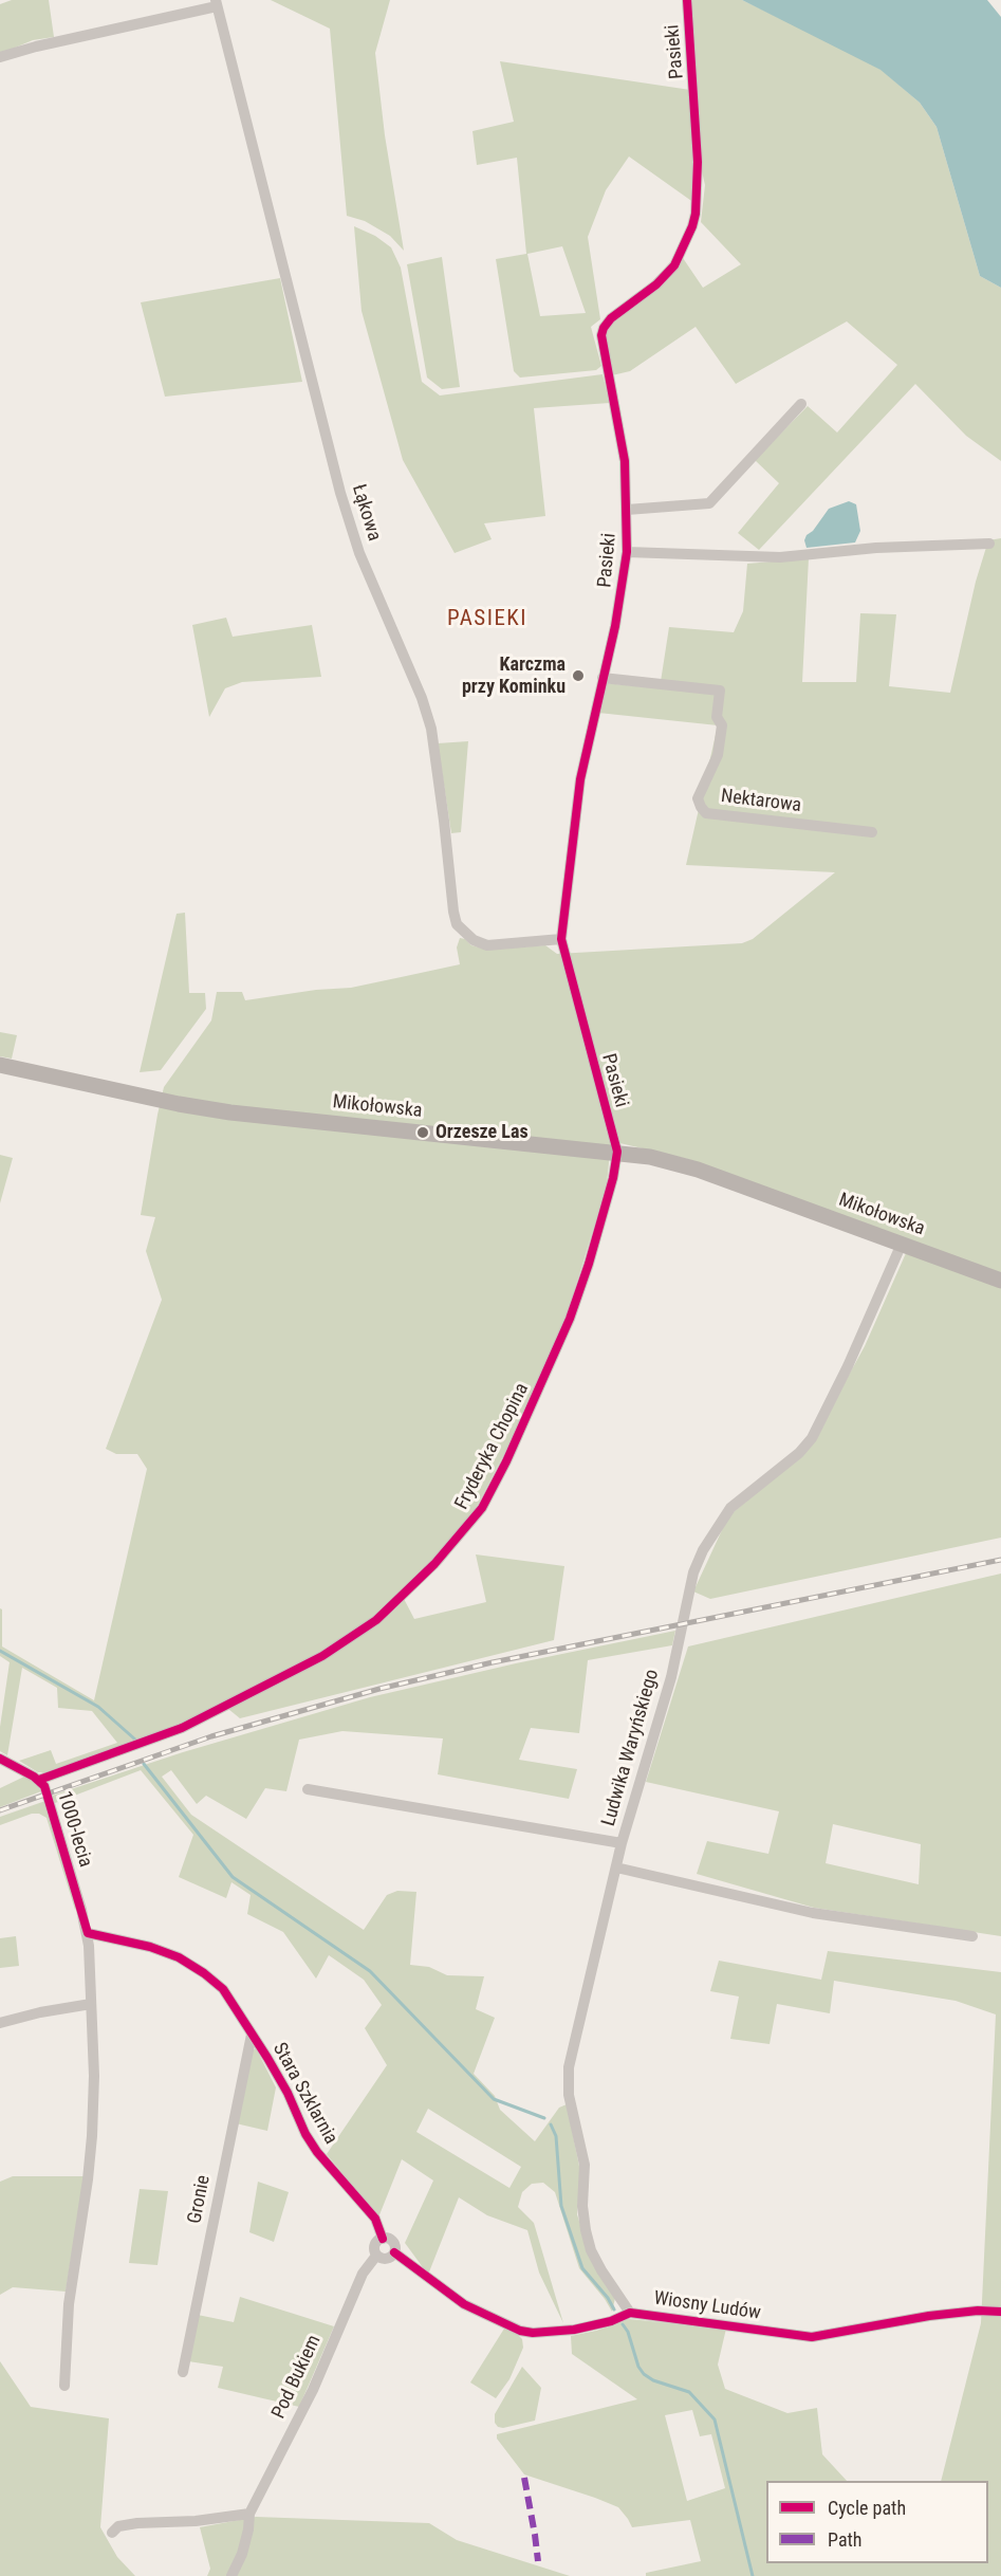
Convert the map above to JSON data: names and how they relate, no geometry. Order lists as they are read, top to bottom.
{
  "streets": {
    "main road": ["Mikołowska"],
    "street": [
      "Pasieki",
      "Łąkowa",
      "Nektarowa",
      "Fryderyka Chopina",
      "Ludwika Waryńskiego",
      "1000-lecia",
      "Stara Szklarnia",
      "Gronie",
      "Wiosny Ludów",
      "Pod Bukiem"
    ]
  },
  "crossings": [
    ["Pasieki", "Łąkowa"],
    ["Pasieki", "Nektarowa"],
    ["Pasieki", "Mikołowska"],
    ["Pasieki", "Fryderyka Chopina"],
    ["Mikołowska", "Fryderyka Chopina"],
    ["Mikołowska", "Ludwika Waryńskiego"],
    ["Fryderyka Chopina", "1000-lecia"],
    ["Ludwika Waryńskiego", "Wiosny Ludów"],
    ["1000-lecia", "Stara Szklarnia"],
    ["Stara Szklarnia", "Gronie"],
    ["Stara Szklarnia", "Wiosny Ludów"],
    ["Stara Szklarnia", "Pod Bukiem"],
    ["Wiosny Ludów", "Pod Bukiem"]
  ],
  "districts": ["PASIEKI"],
  "places": ["Karczma przy Kominku", "Orzesze Las"],
  "legend": ["Cycle path", "Path"]
}
